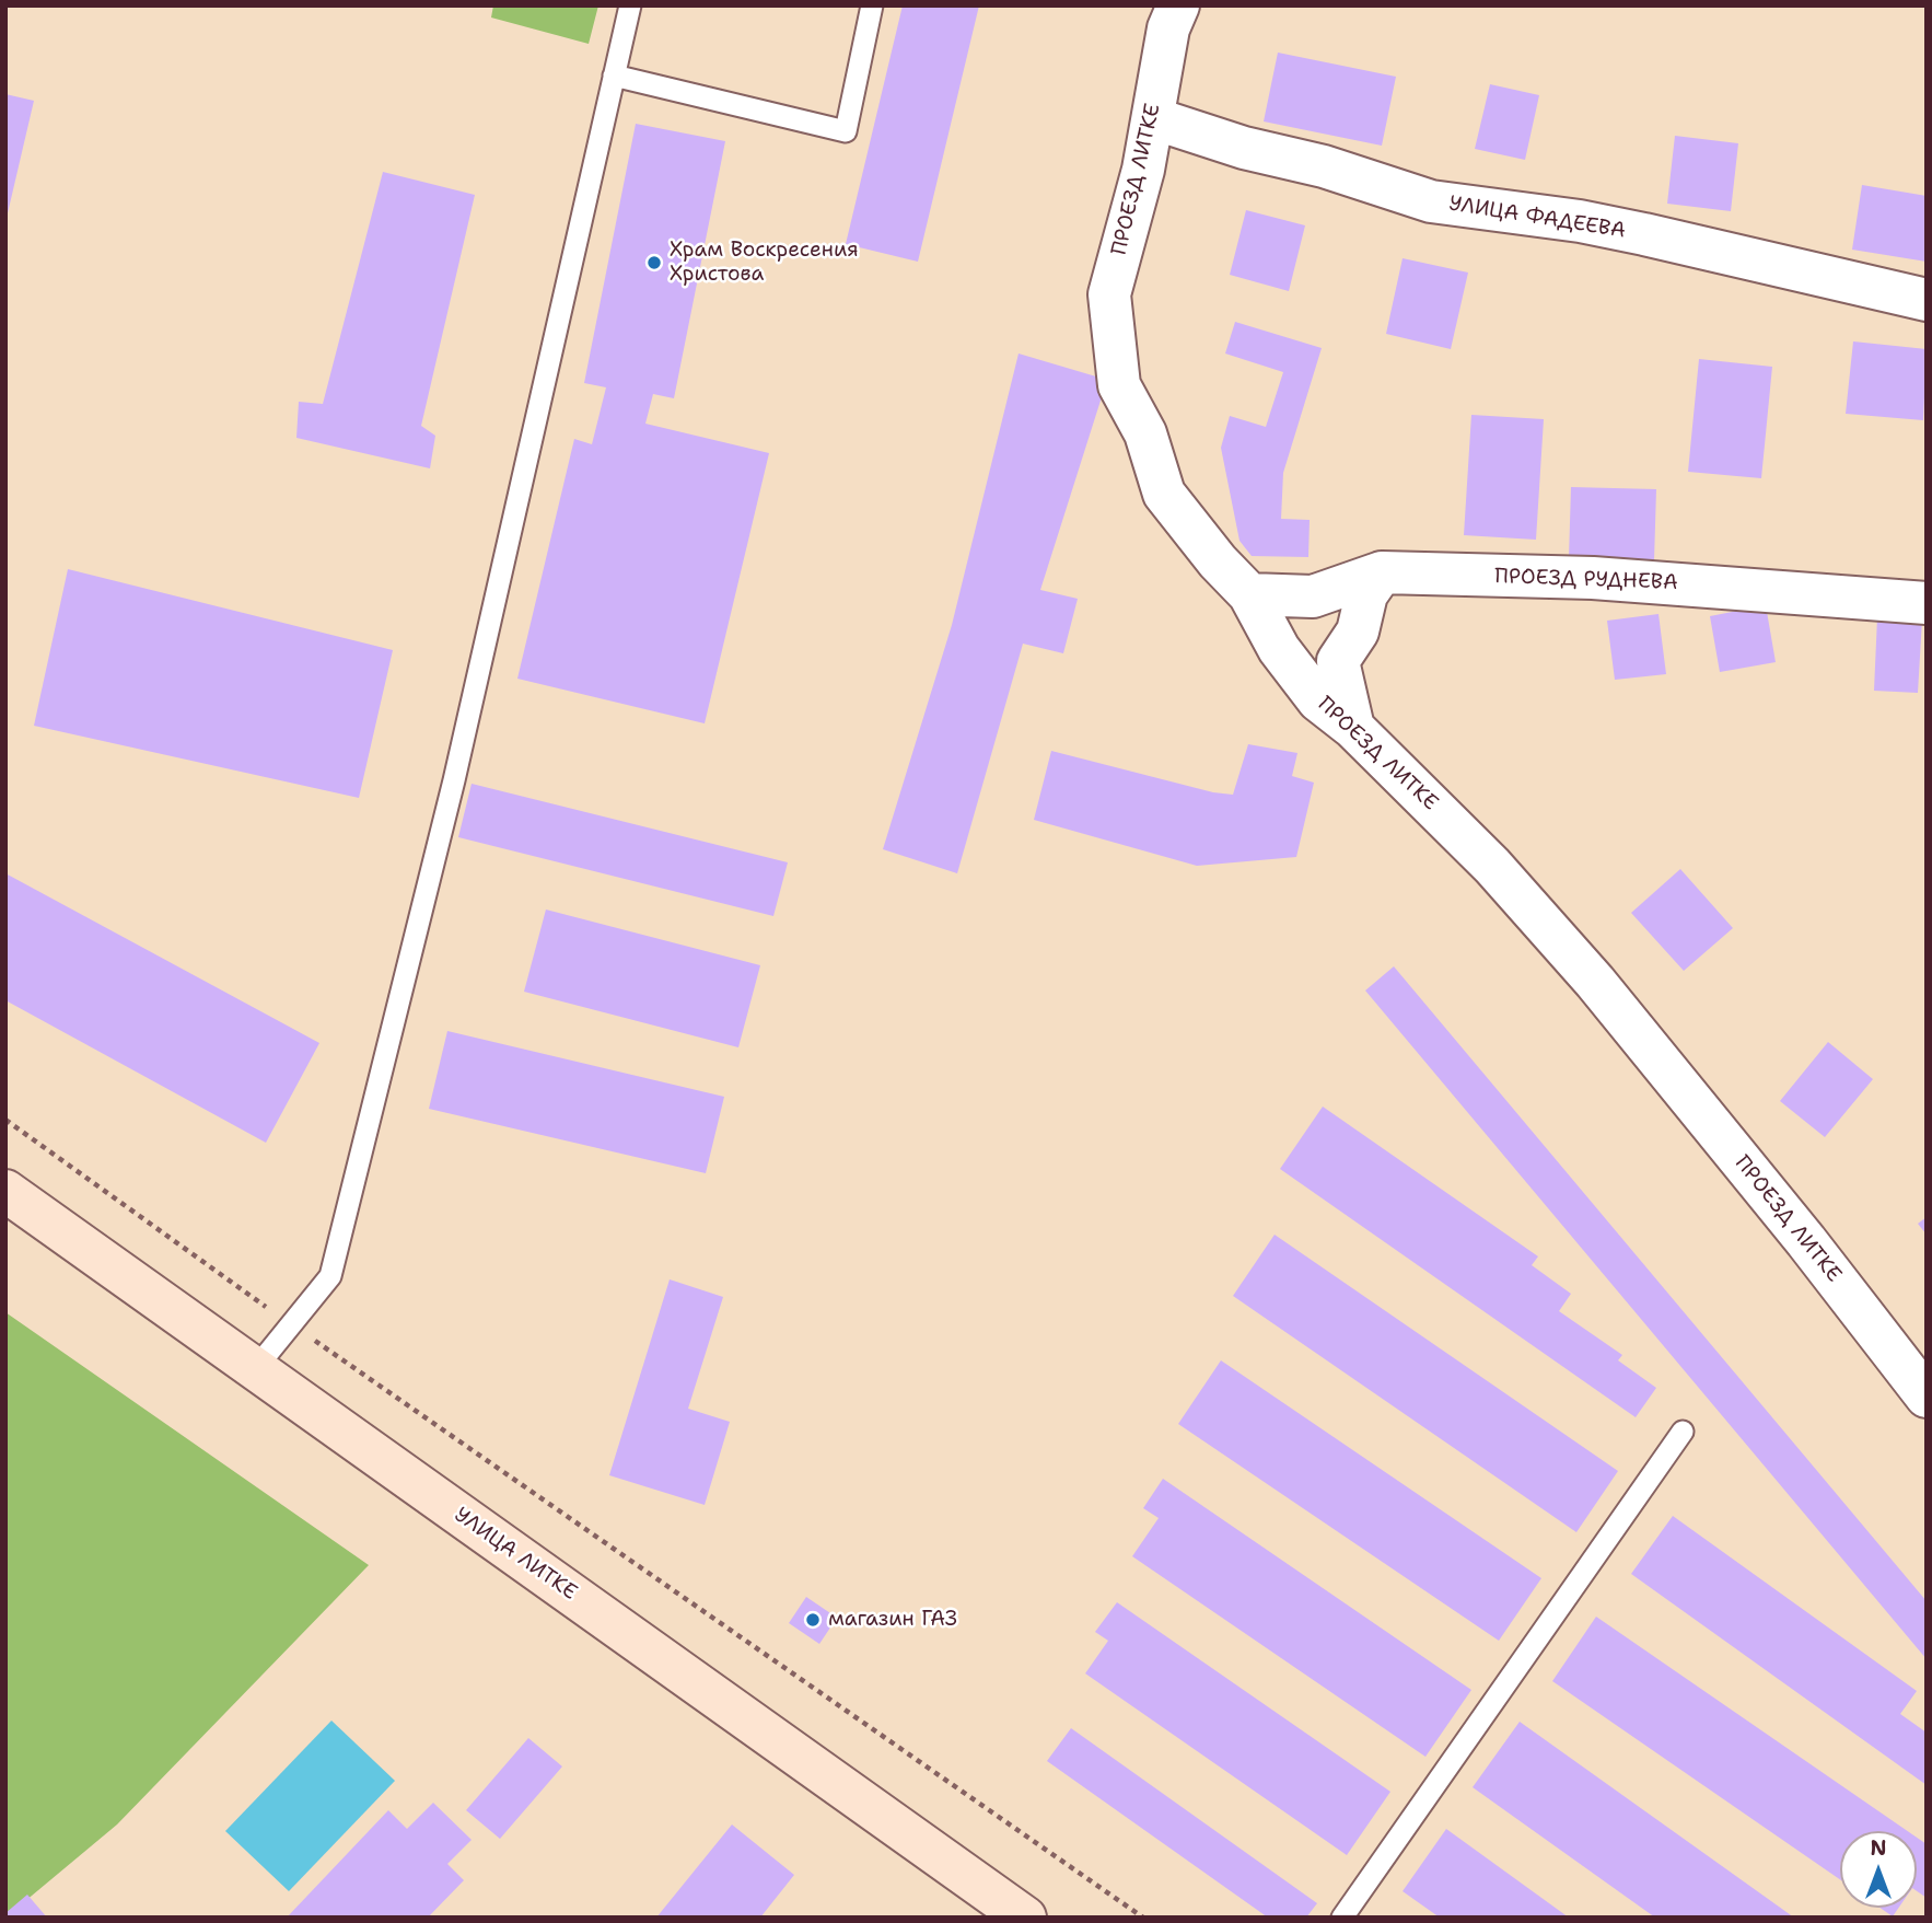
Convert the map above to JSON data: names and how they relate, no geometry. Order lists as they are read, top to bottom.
{
  "streets": {
    "main road": ["УЛИЦА ЛИТКЕ"],
    "street": ["ПРОЕЗД ЛИТКЕ", "УЛИЦА ФАДЕЕВА", "ПРОЕЗД РУДНЕВА"]
  },
  "crossings": [
    ["ПРОЕЗД ЛИТКЕ", "УЛИЦА ФАДЕЕВА"],
    ["ПРОЕЗД ЛИТКЕ", "ПРОЕЗД РУДНЕВА"]
  ],
  "places": ["Храм Воскресения Христова", "магазин ГАЗ"],
  "north": "top"
}
